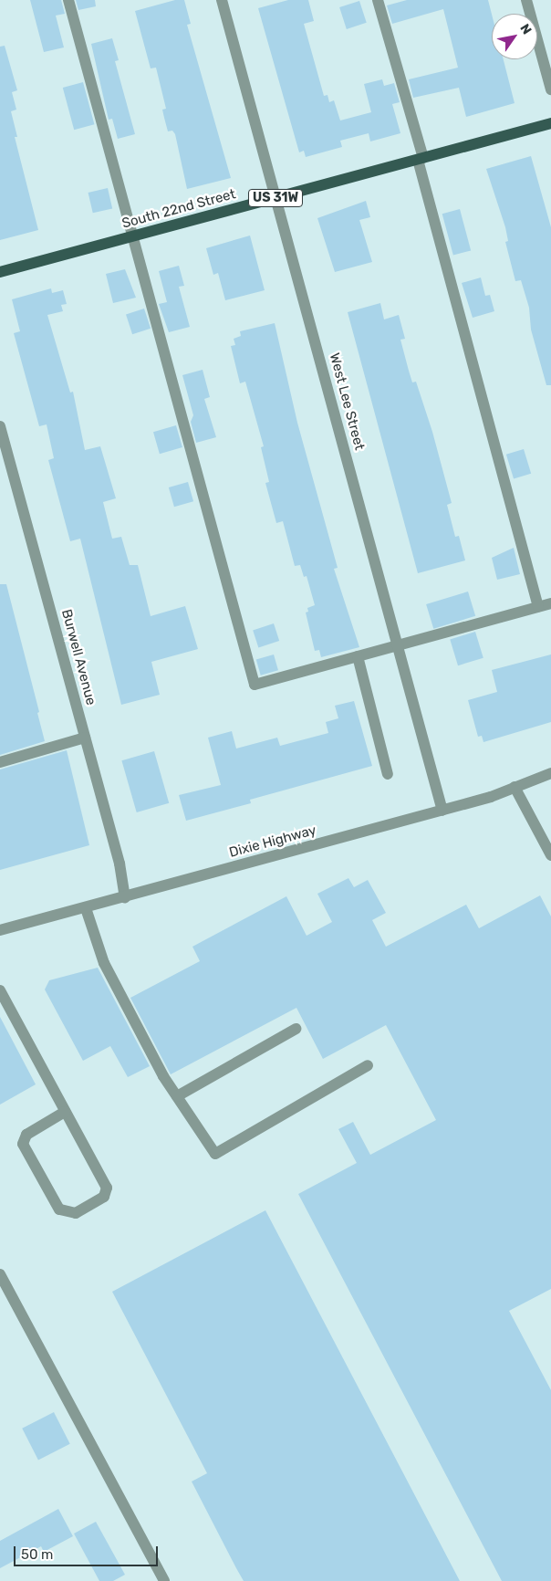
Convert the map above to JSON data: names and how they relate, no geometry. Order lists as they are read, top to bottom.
{
  "streets": {
    "main road": ["US 31W", "South 22nd Street"],
    "street": ["West Lee Street", "Burwell Avenue", "Dixie Highway"]
  },
  "crossings": [
    ["South 22nd Street", "West Lee Street"],
    ["West Lee Street", "Dixie Highway"],
    ["Burwell Avenue", "Dixie Highway"]
  ],
  "scale_bar": "50 m",
  "north": "top right"
}
